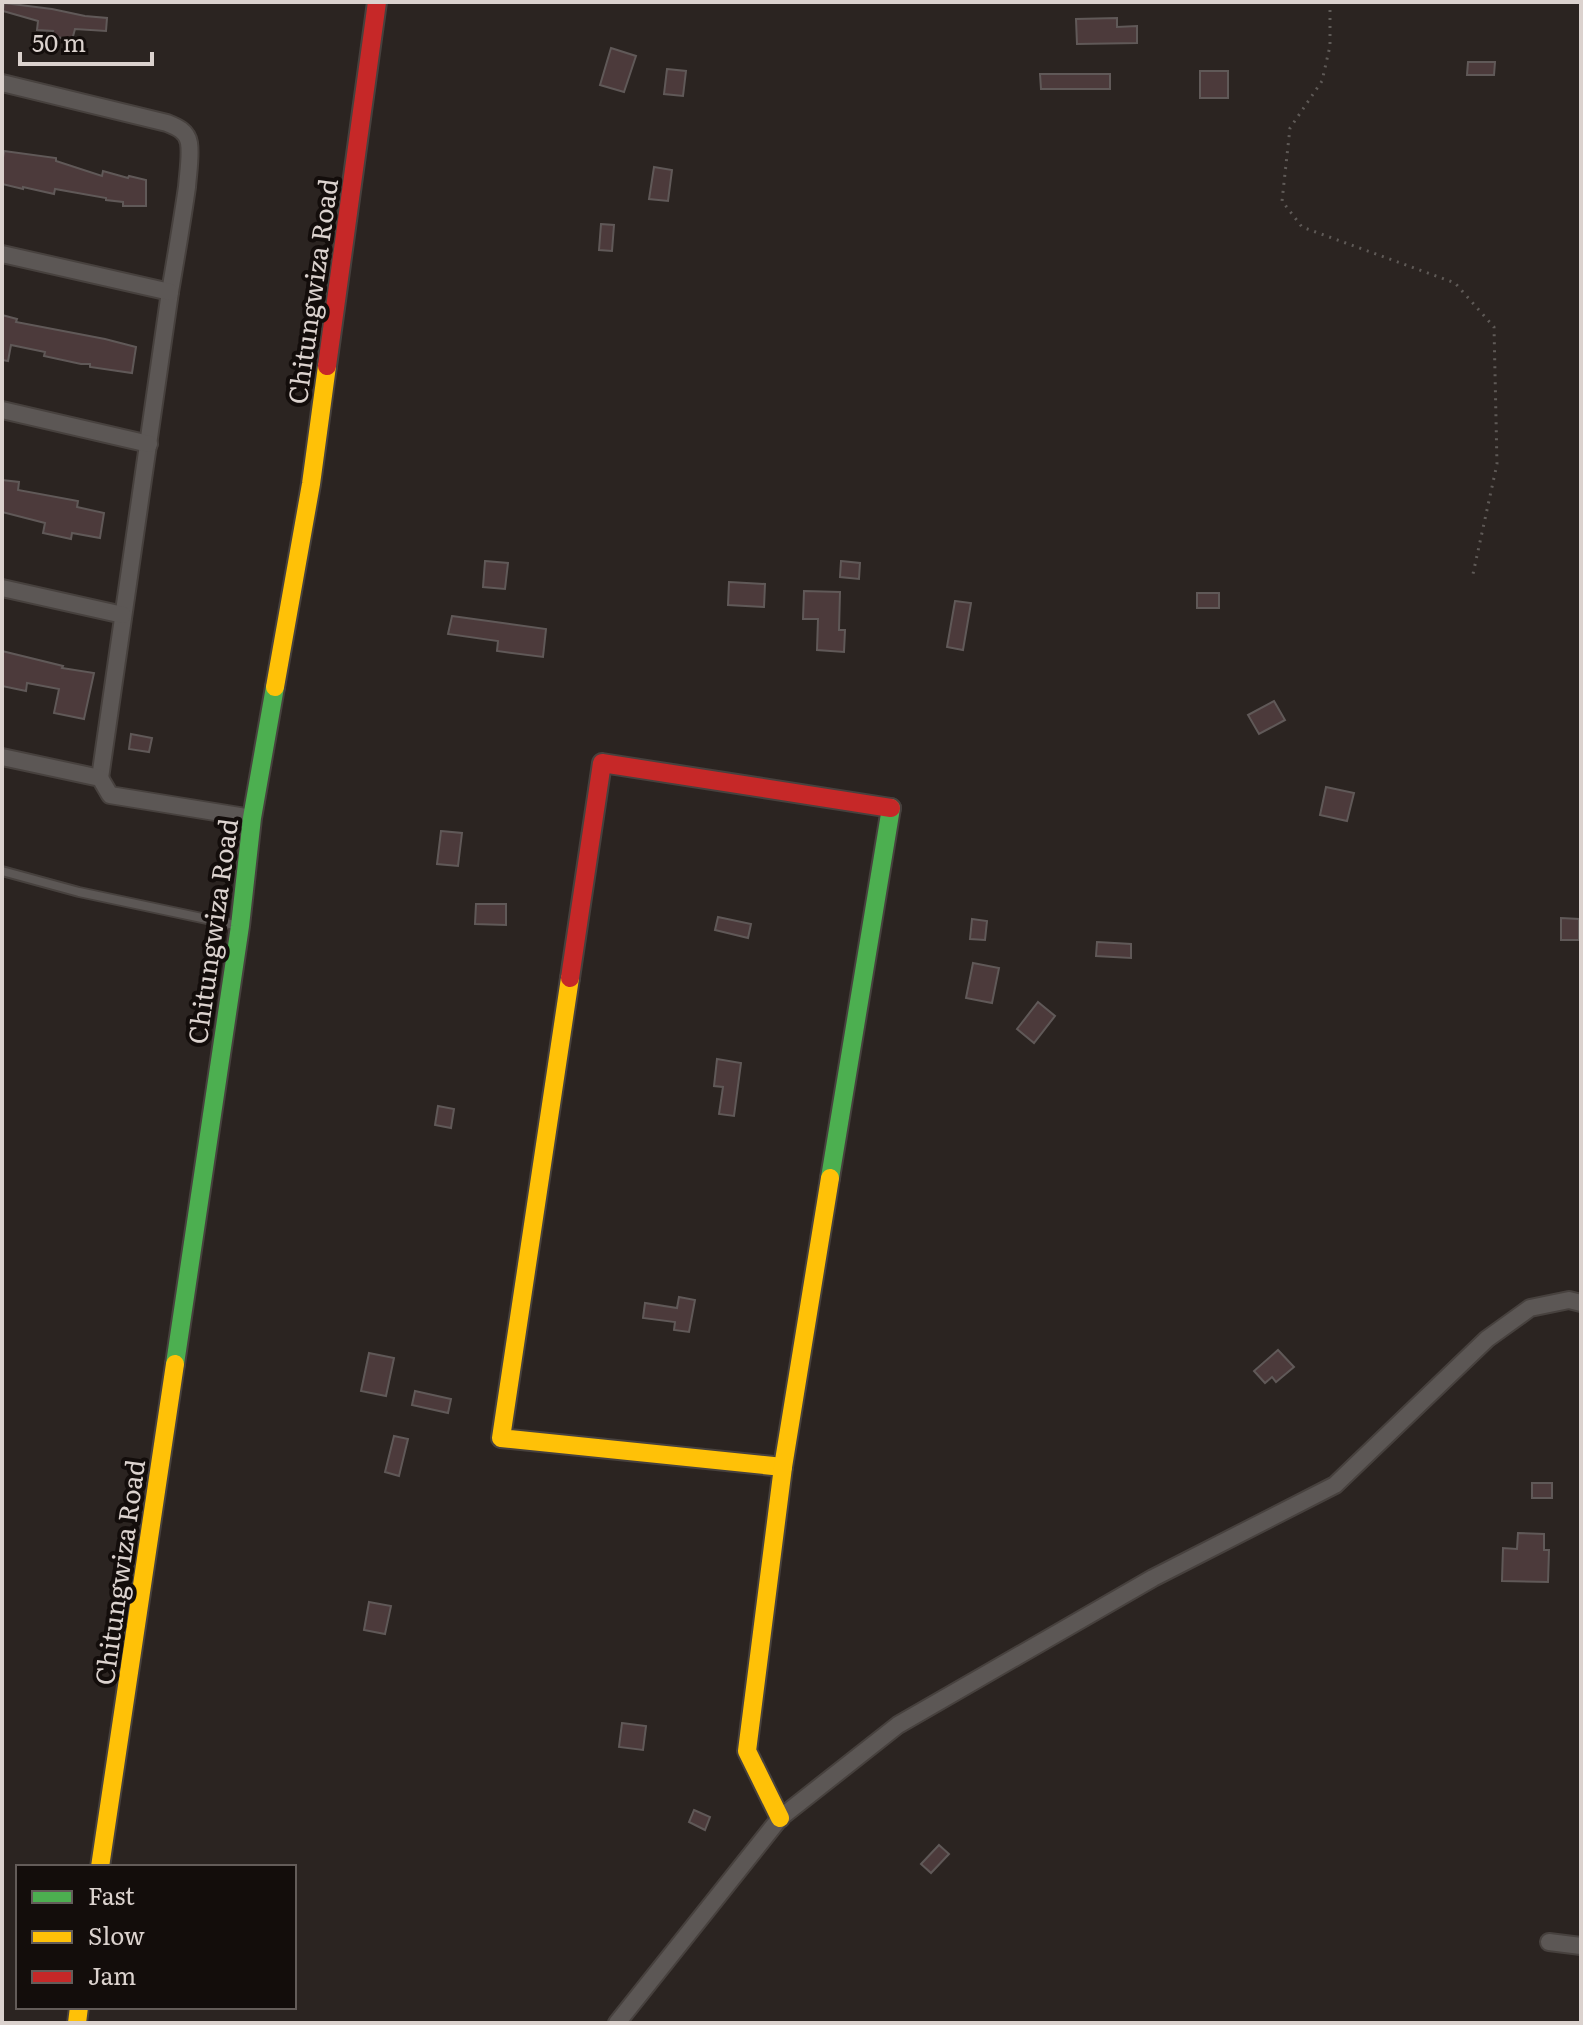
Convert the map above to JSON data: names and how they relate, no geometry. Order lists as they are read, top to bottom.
{
  "streets": {
    "street": ["Chitungwiza Road"]
  },
  "legend": ["Fast", "Slow", "Jam"],
  "scale_bar": "50 m"
}
